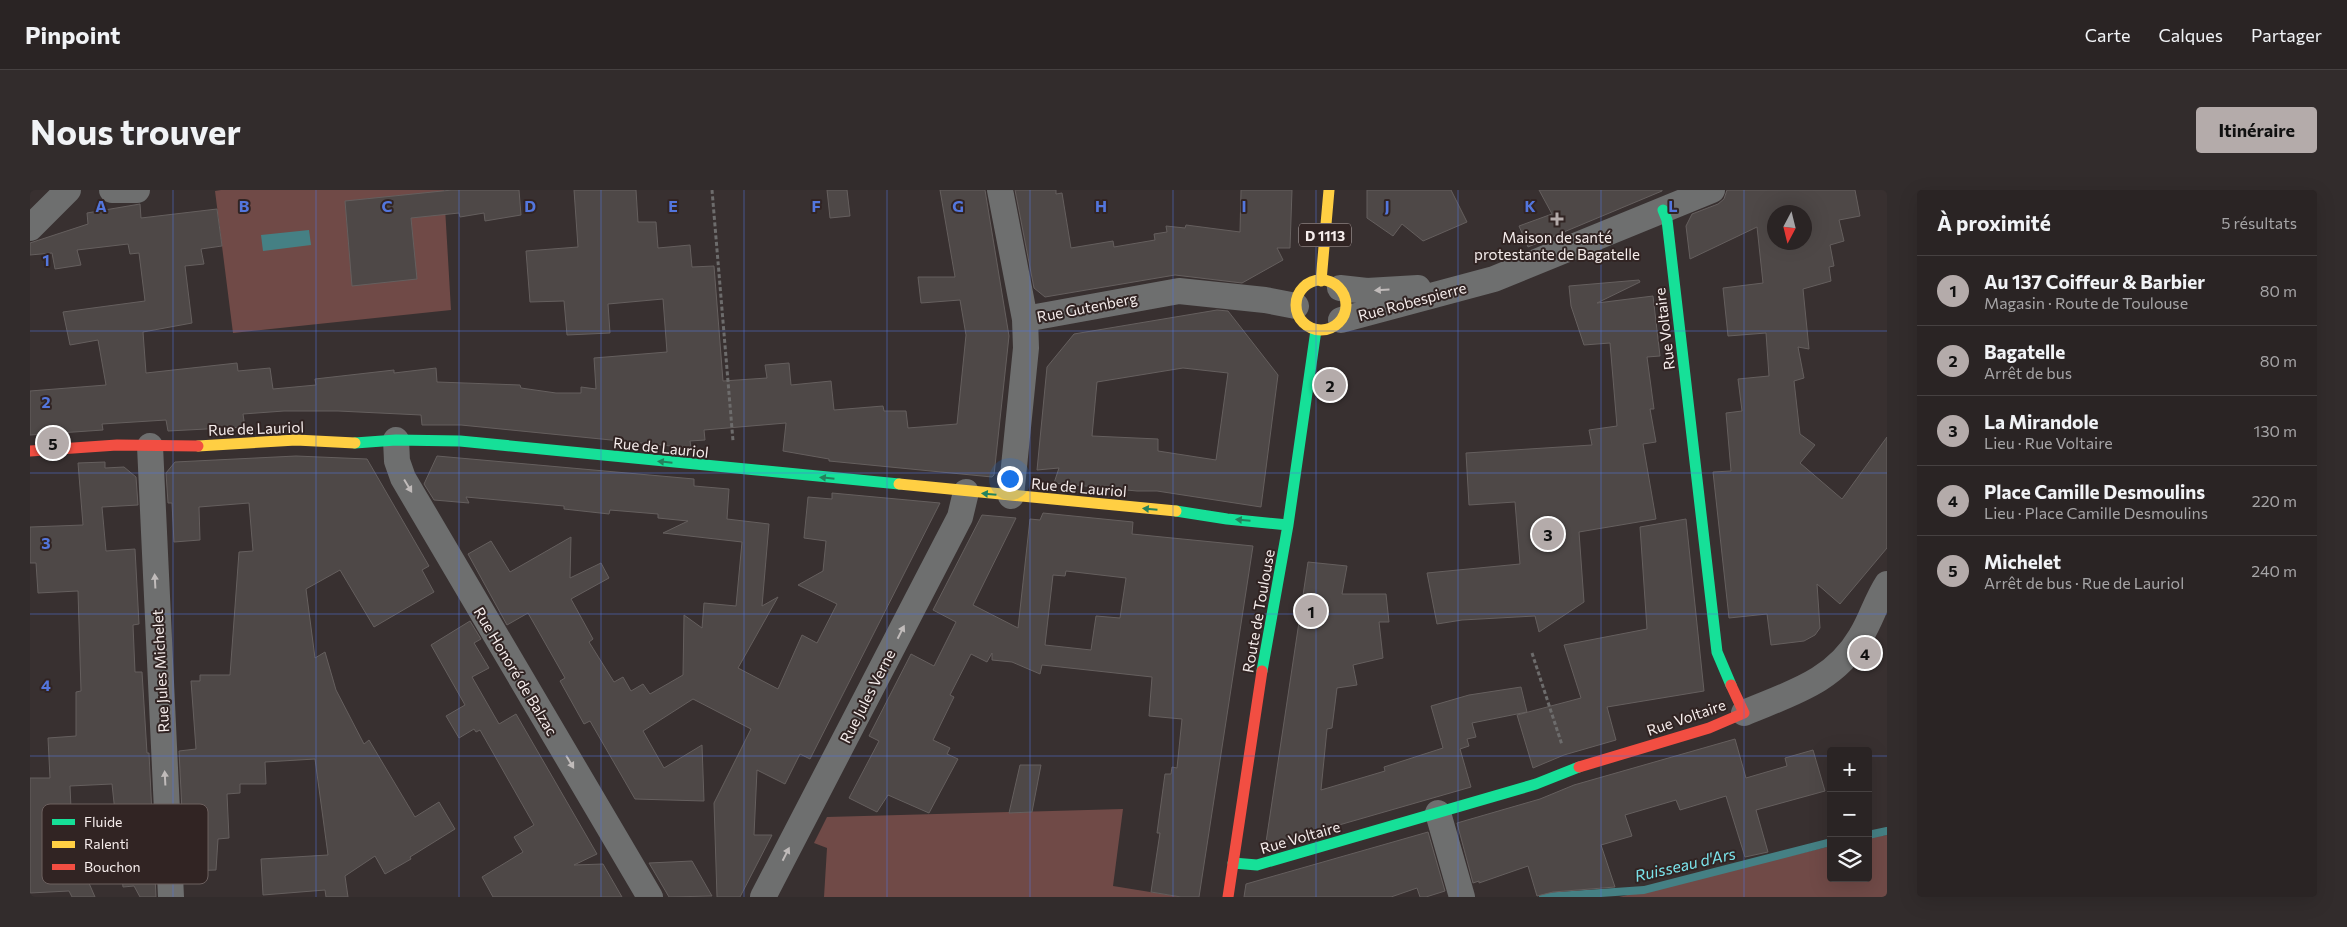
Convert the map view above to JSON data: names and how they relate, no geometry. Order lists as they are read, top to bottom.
{
  "streets": {
    "street": [
      "D 1113",
      "Rue Robespierre",
      "Rue Gutenberg",
      "Rue Voltaire",
      "Rue de Lauriol",
      "Route de Toulouse",
      "Rue Jules Michelet",
      "Rue Honoré de Balzac",
      "Rue Jules Verne"
    ]
  },
  "crossings": [
    ["D 1113", "Rue Robespierre"],
    ["D 1113", "Rue Gutenberg"],
    ["D 1113", "Route de Toulouse"],
    ["Rue Robespierre", "Rue Gutenberg"],
    ["Rue Robespierre", "Rue Voltaire"],
    ["Rue Robespierre", "Route de Toulouse"],
    ["Rue Gutenberg", "Rue de Lauriol"],
    ["Rue Gutenberg", "Route de Toulouse"],
    ["Rue Voltaire", "Route de Toulouse"],
    ["Rue de Lauriol", "Route de Toulouse"],
    ["Rue de Lauriol", "Rue Jules Michelet"],
    ["Rue de Lauriol", "Rue Honoré de Balzac"],
    ["Rue de Lauriol", "Rue Jules Verne"]
  ],
  "one_way": [
    "Rue de Lauriol",
    "Rue Jules Michelet",
    "Rue Honoré de Balzac",
    "Rue Jules Verne"
  ],
  "water": ["Ruisseau d'Ars"],
  "places": {
    "health": ["Maison de santé protestante de Bagatelle"]
  },
  "legend": ["Fluide", "Ralenti", "Bouchon"],
  "north": "bottom",
  "page": {
    "header": "Pinpoint",
    "nav": ["Carte", "Calques", "Partager"],
    "buttons": "Itinéraire",
    "title": "Nous trouver",
    "heading": ["À proximité", "5 résultats"],
    "list": [
      {
        "mark": "1",
        "name": "Au 137 Coiffeur & Barbier",
        "note": "Magasin · Route de Toulouse",
        "value": "80 m"
      },
      {
        "mark": "2",
        "name": "Bagatelle",
        "note": "Arrêt de bus",
        "value": "80 m"
      },
      {
        "mark": "3",
        "name": "La Mirandole",
        "note": "Lieu · Rue Voltaire",
        "value": "130 m"
      },
      {
        "mark": "4",
        "name": "Place Camille Desmoulins",
        "note": "Lieu · Place Camille Desmoulins",
        "value": "220 m"
      },
      {
        "mark": "5",
        "name": "Michelet",
        "note": "Arrêt de bus · Rue de Lauriol",
        "value": "240 m"
      }
    ],
    "pins": [
      "2",
      "5",
      "3",
      "1",
      "4"
    ],
    "map_buttons": ["+", "−"]
  },
  "grid": {
    "columns": [
      "A",
      "B",
      "C",
      "D",
      "E",
      "F",
      "G",
      "H",
      "I",
      "J",
      "K",
      "L"
    ],
    "rows": [
      "1",
      "2",
      "3",
      "4"
    ]
  }
}
